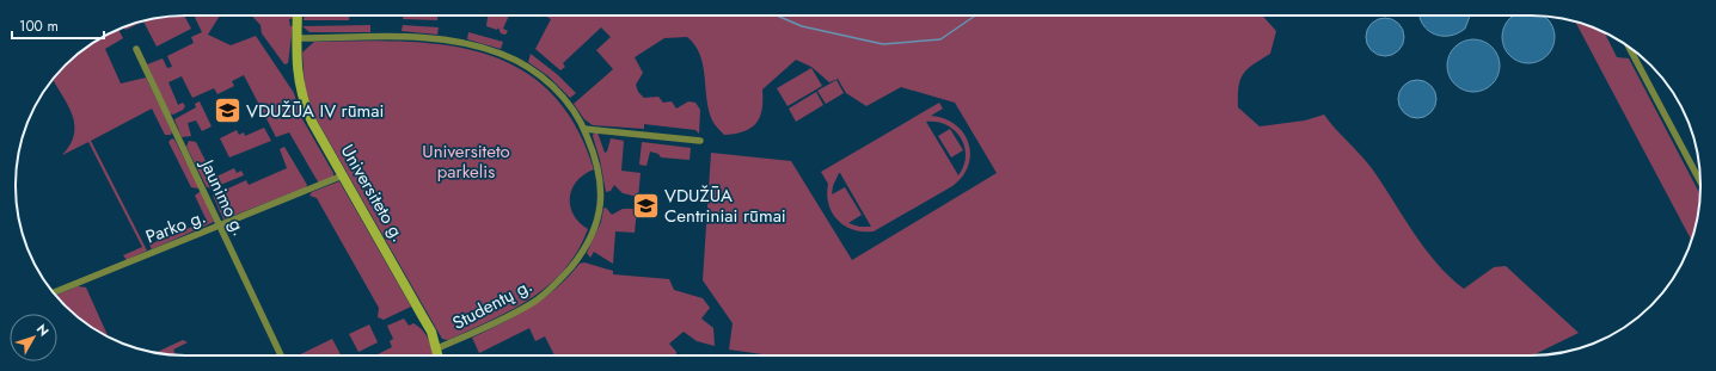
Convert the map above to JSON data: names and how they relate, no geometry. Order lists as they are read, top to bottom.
{
  "streets": {
    "main road": ["Universiteto g."],
    "street": ["Jaunimo g.", "Parko g.", "Studentų g."]
  },
  "crossings": [
    ["Universiteto g.", "Parko g."],
    ["Universiteto g.", "Studentų g."],
    ["Jaunimo g.", "Parko g."]
  ],
  "parks": ["Universiteto parkelis"],
  "places": {
    "school or university": ["VDUŽŪA IV rūmai", "VDUŽŪA Centriniai rūmai"]
  },
  "scale_bar": "100 m",
  "north": "top right"
}
